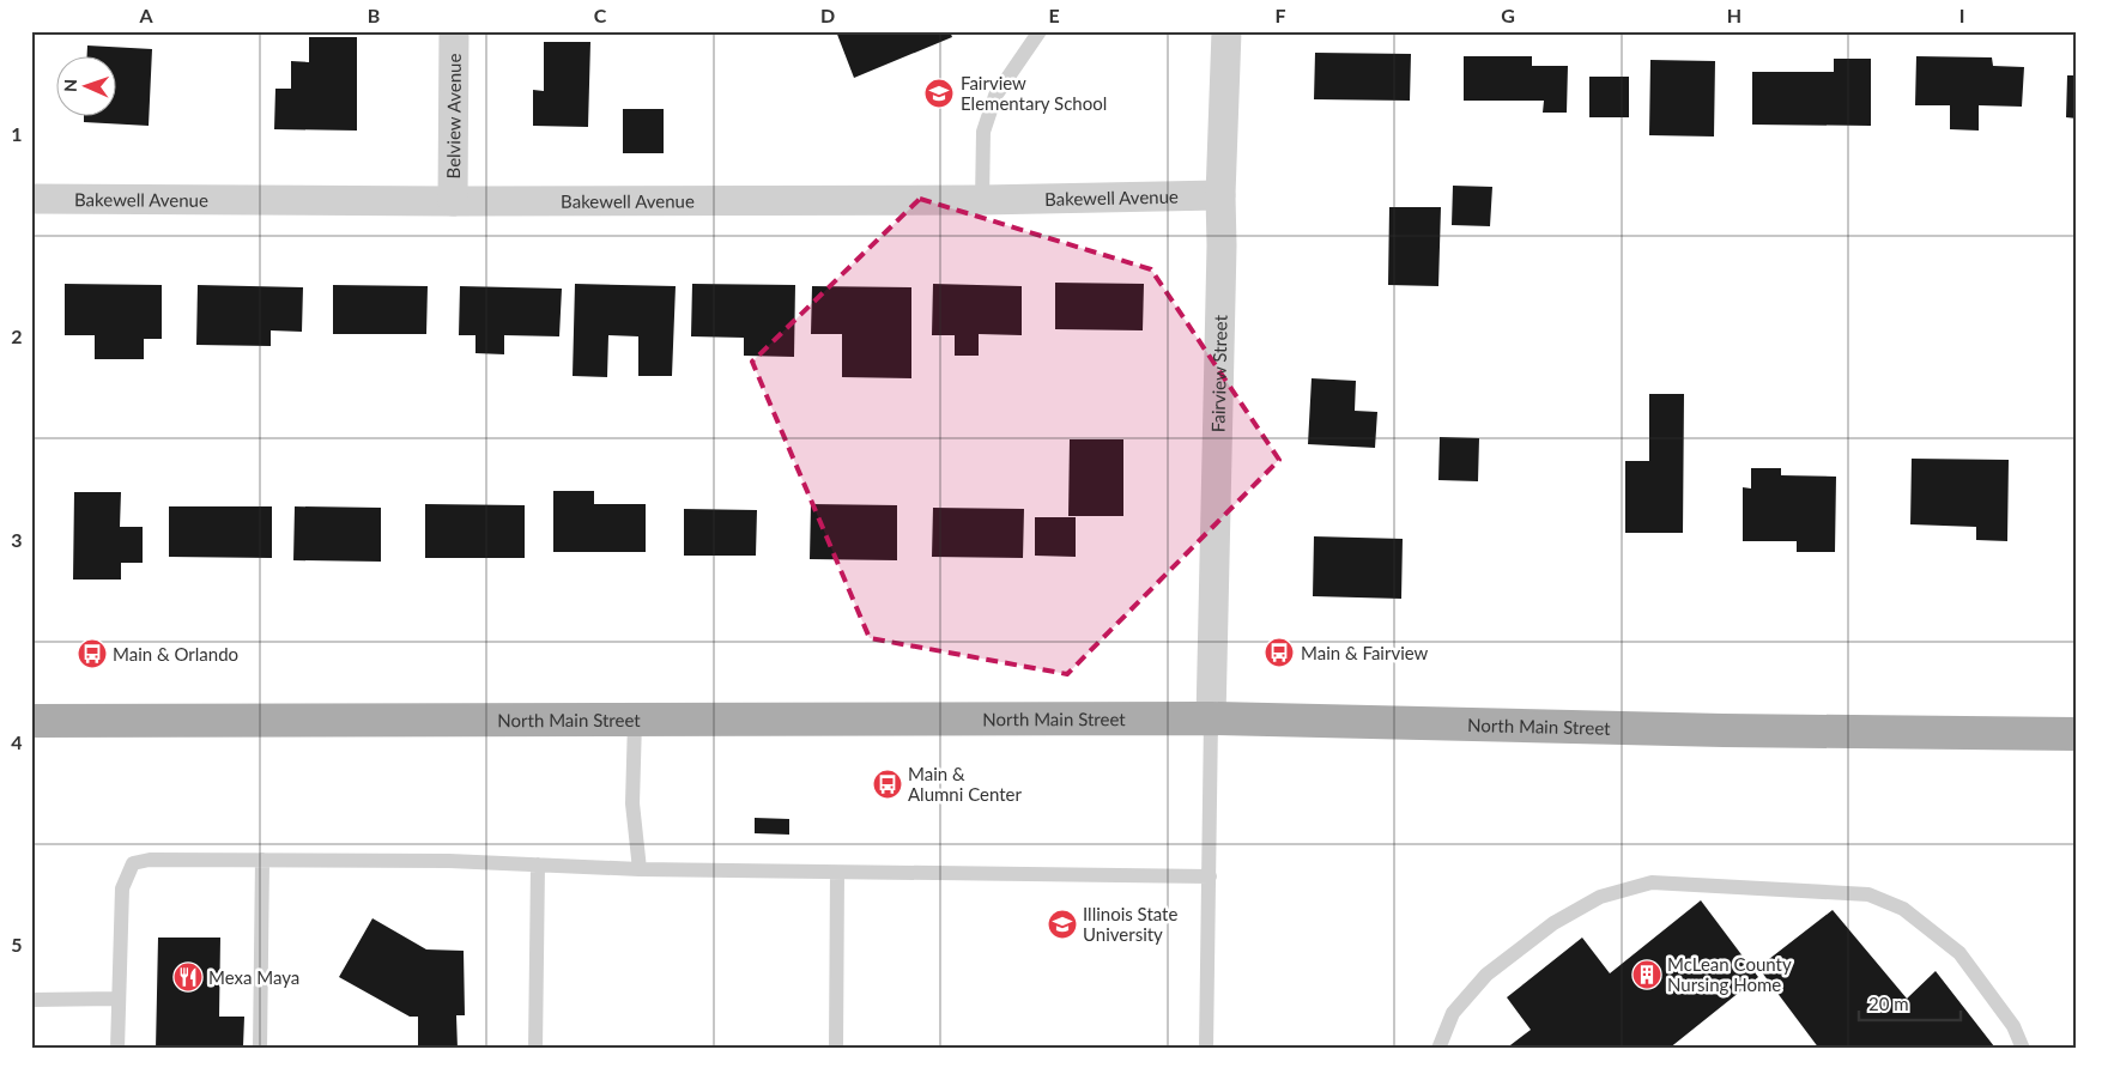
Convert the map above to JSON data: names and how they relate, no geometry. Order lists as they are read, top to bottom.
{
  "streets": {
    "main road": ["North Main Street"],
    "street": ["Belview Avenue", "Bakewell Avenue", "Fairview Street"]
  },
  "crossings": [
    ["Belview Avenue", "Bakewell Avenue"],
    ["Bakewell Avenue", "Fairview Street"],
    ["Fairview Street", "North Main Street"]
  ],
  "places": {
    "school or university": ["Fairview Elementary School", "Illinois State University"],
    "bus stop": ["Main & Fairview", "Main & Orlando", "Main & Alumni Center"],
    "building": ["McLean County Nursing Home"],
    "restaurant": ["Mexa Maya"]
  },
  "scale_bar": "20 m",
  "north": "left",
  "grid": {
    "columns": [
      "A",
      "B",
      "C",
      "D",
      "E",
      "F",
      "G",
      "H",
      "I"
    ],
    "rows": [
      "1",
      "2",
      "3",
      "4",
      "5"
    ]
  }
}
